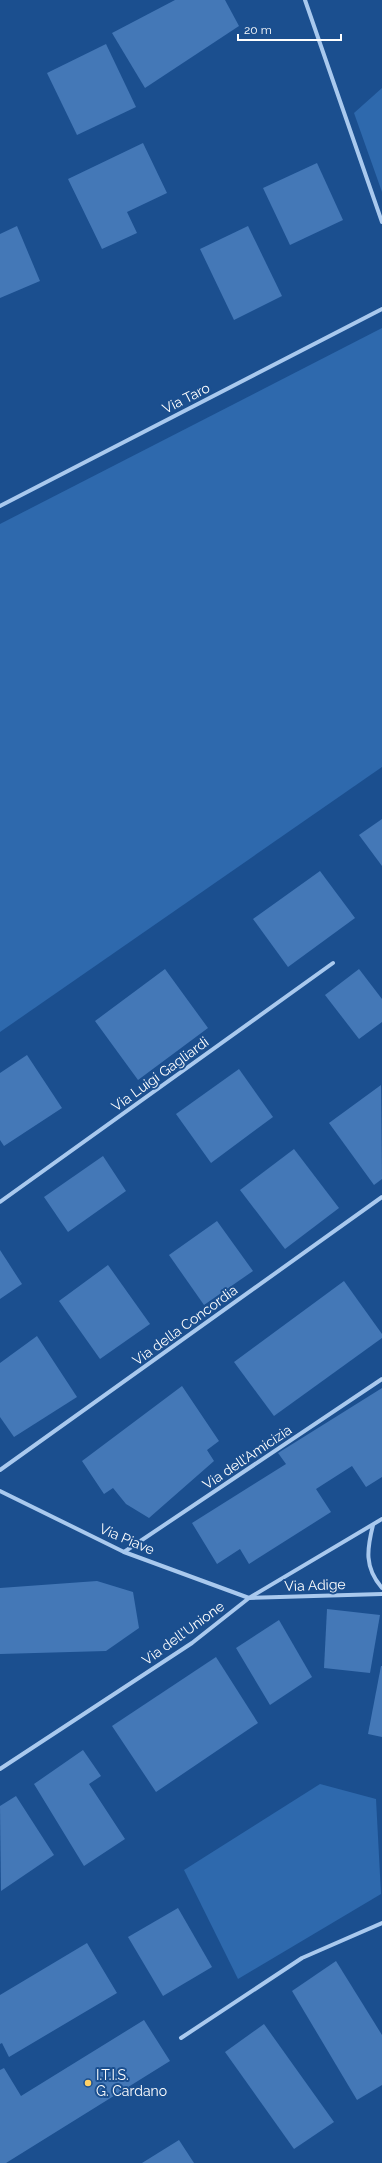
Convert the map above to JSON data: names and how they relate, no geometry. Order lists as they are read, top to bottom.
{
  "streets": {
    "street": [
      "Via Taro",
      "Via Luigi Gagliardi",
      "Via della Concordia",
      "Via dell'Amicizia",
      "Via Piave",
      "Via Adige",
      "Via dell'Unione"
    ]
  },
  "crossings": [
    ["Via dell'Amicizia", "Via Piave"],
    ["Via Piave", "Via Adige"],
    ["Via Piave", "Via dell'Unione"],
    ["Via Adige", "Via dell'Unione"]
  ],
  "places": ["I.T.I.S. G. Cardano"],
  "scale_bar": "20 m"
}
